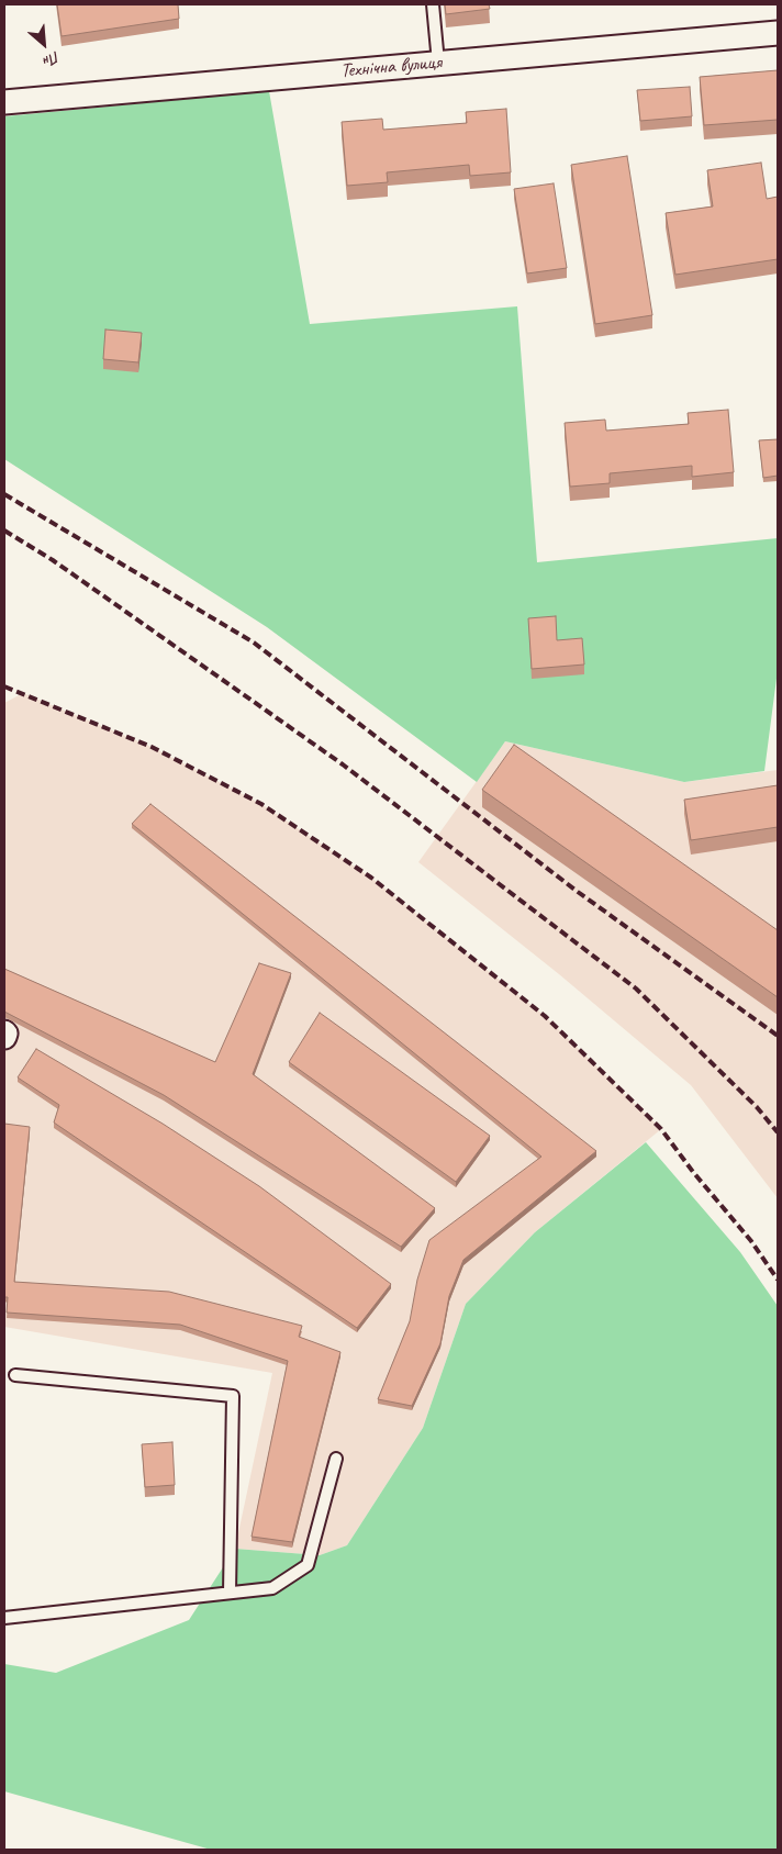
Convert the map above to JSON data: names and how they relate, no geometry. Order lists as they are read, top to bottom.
{
  "streets": {
    "street": ["Технічна вулиця"]
  },
  "north": "bottom right"
}
